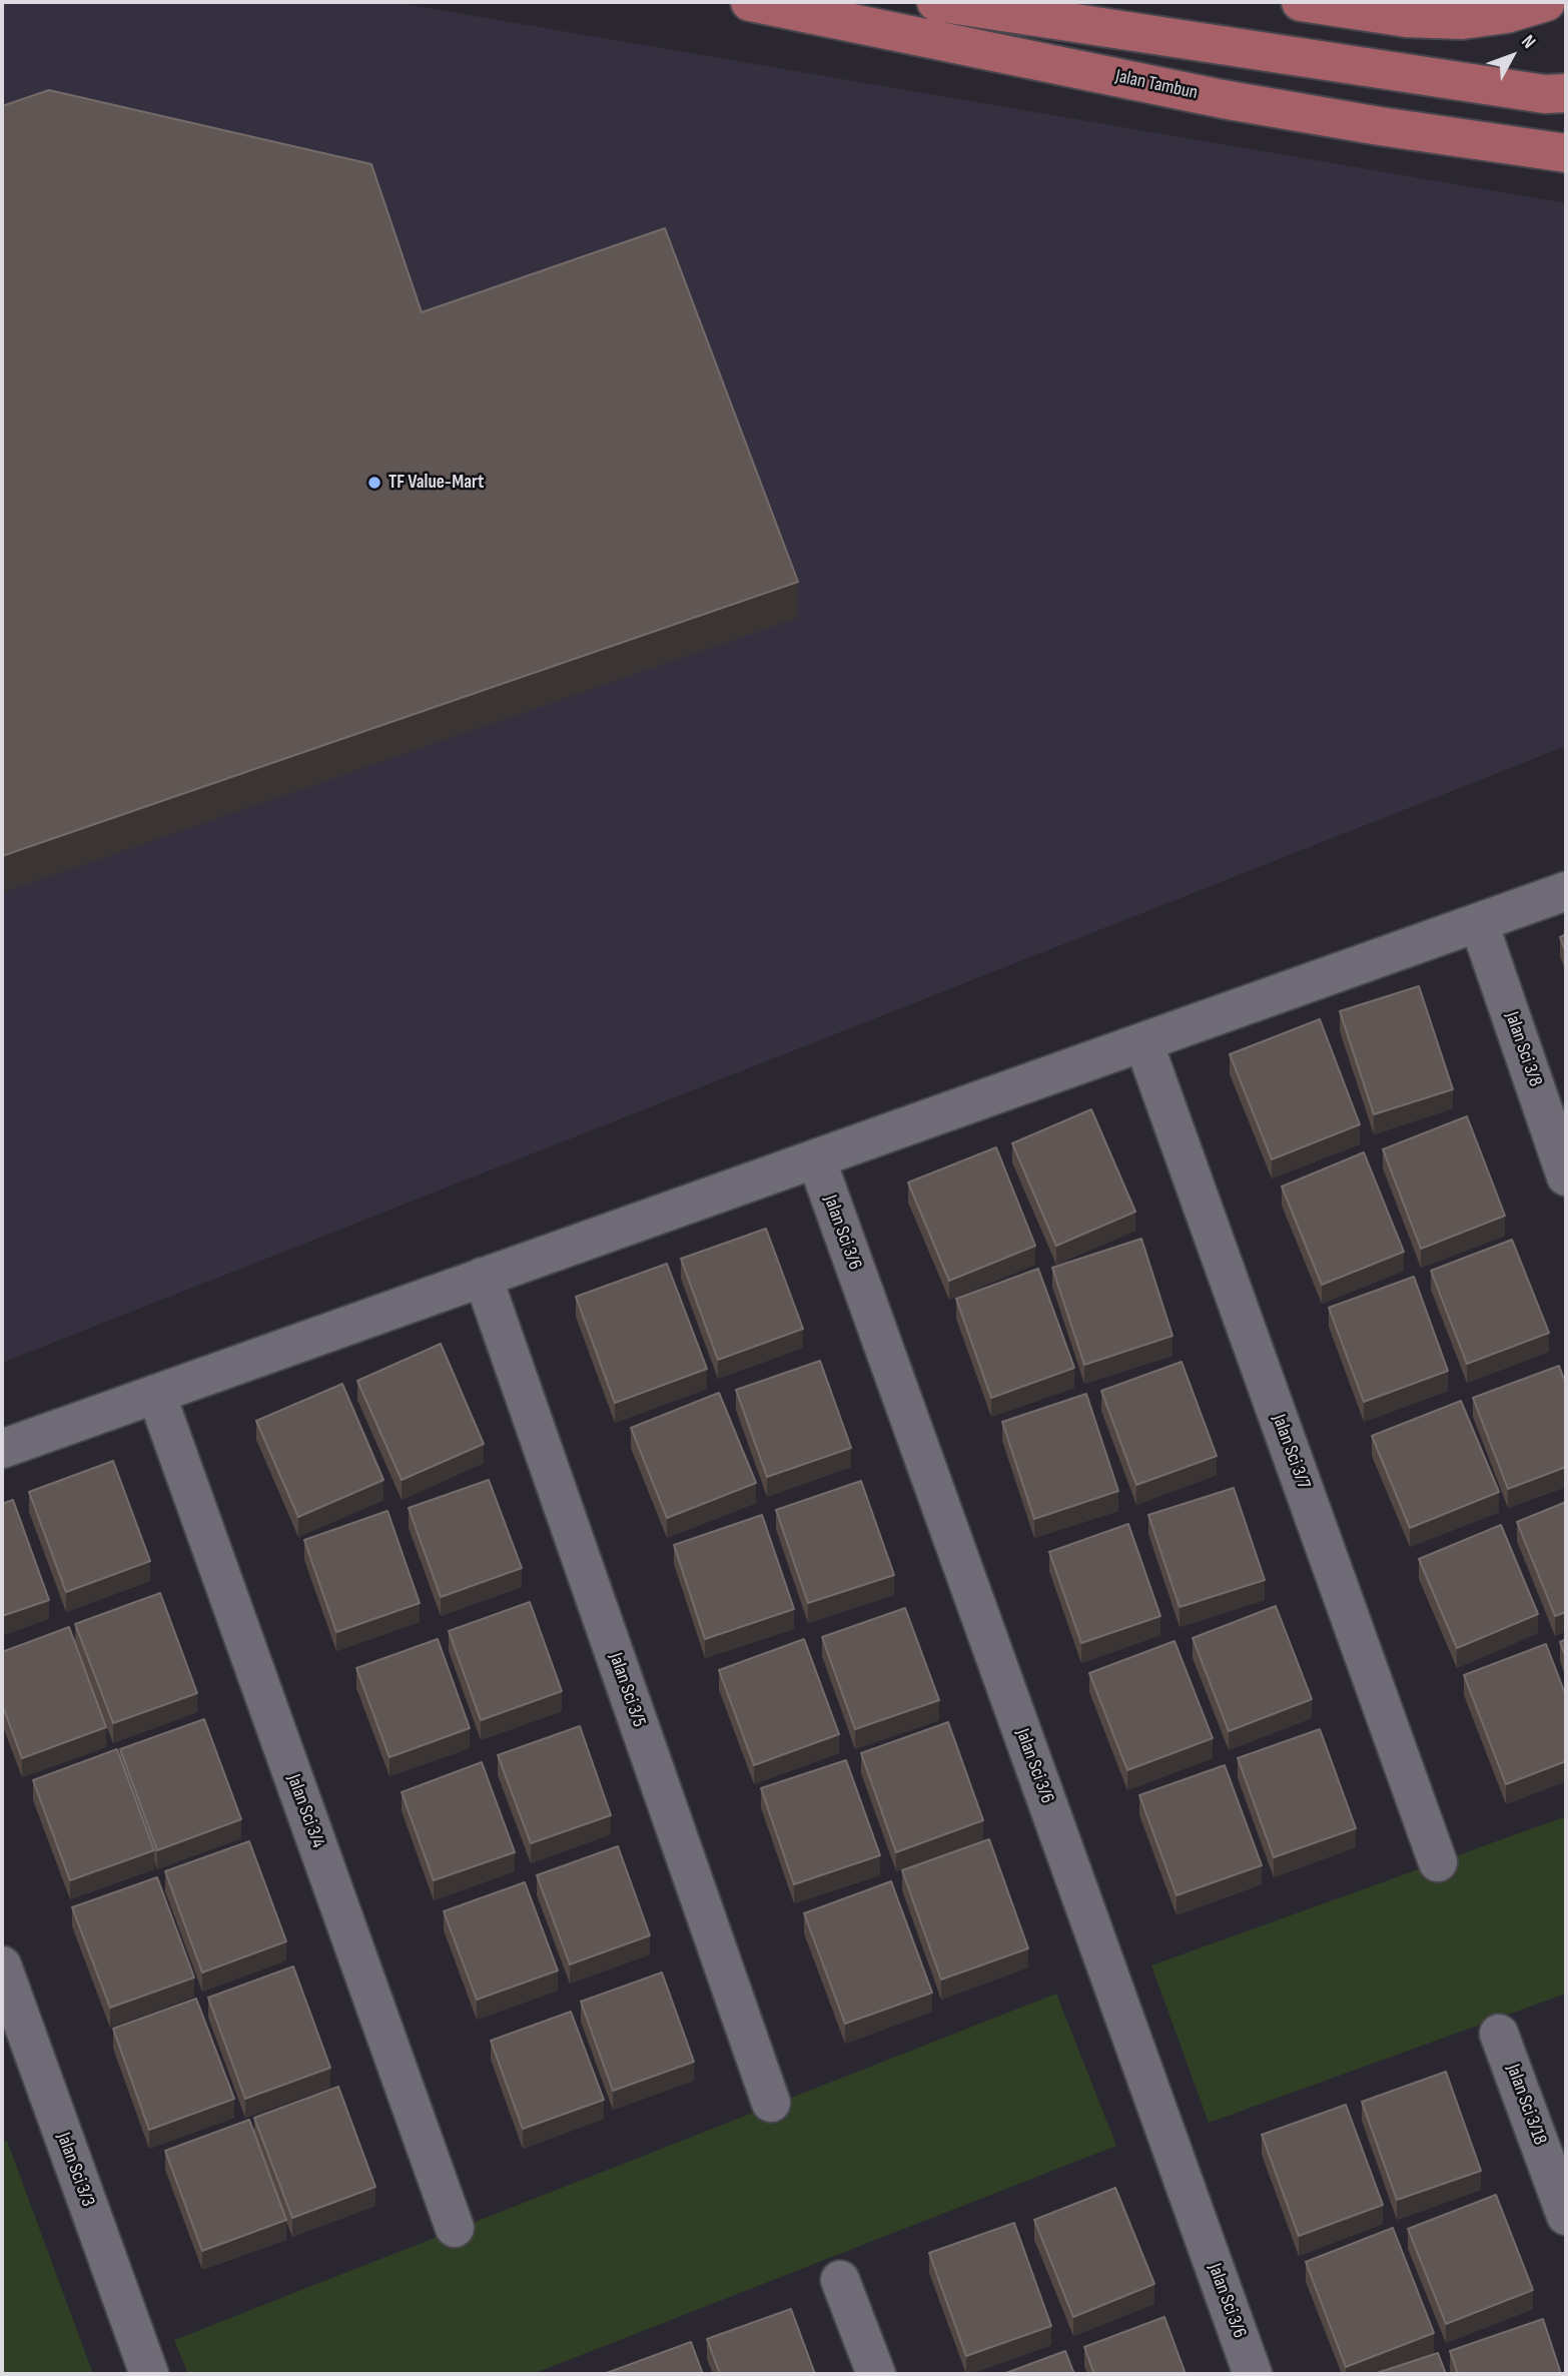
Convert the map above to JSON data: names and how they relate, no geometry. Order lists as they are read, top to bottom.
{
  "streets": {
    "main road": ["Jalan Tambun"],
    "street": [
      "Jalan Sci 3/8",
      "Jalan Sci 3/6",
      "Jalan Sci 3/7",
      "Jalan Sci 3/5",
      "Jalan Sci 3/4",
      "Jalan Sci 3/18",
      "Jalan Sci 3/3"
    ]
  },
  "places": ["TF Value-Mart"],
  "north": "top right"
}
